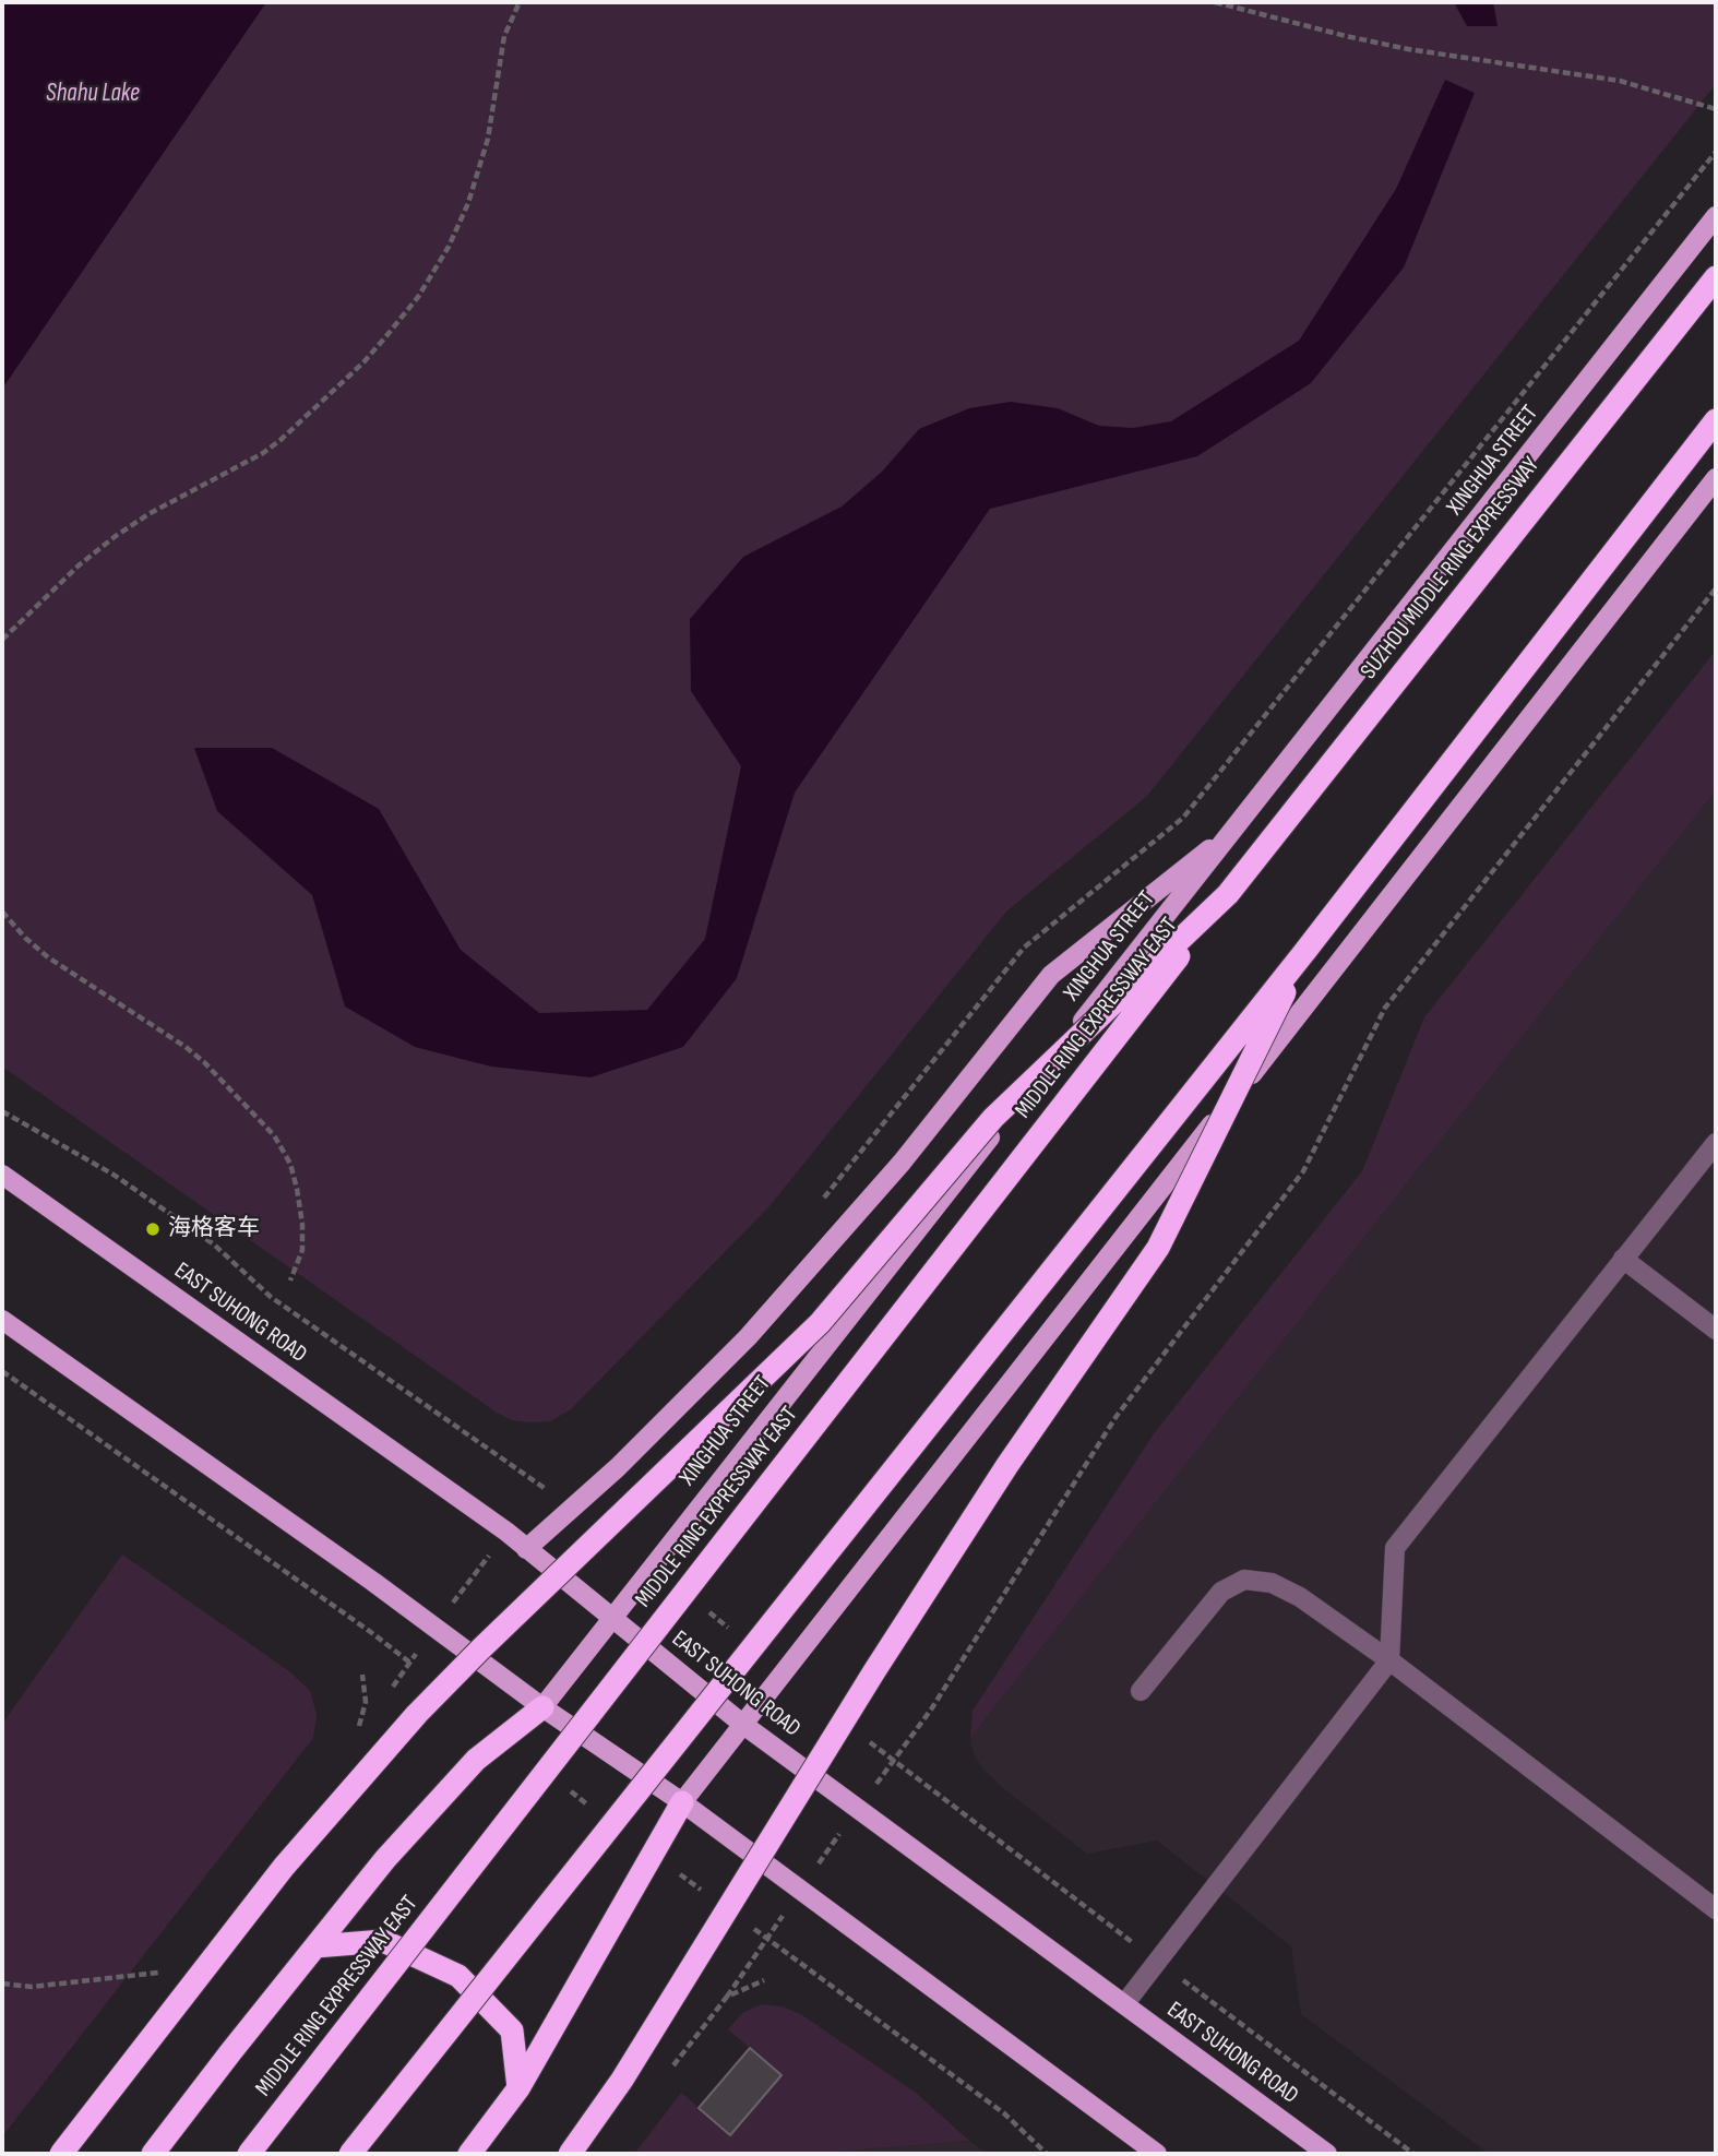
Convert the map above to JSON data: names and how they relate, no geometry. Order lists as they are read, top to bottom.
{
  "streets": {
    "highway": ["SUZHOU MIDDLE RING EXPRESSWAY", "MIDDLE RING EXPRESSWAY EAST"],
    "main road": ["XINGHUA STREET", "EAST SUHONG ROAD"]
  },
  "crossings": [
    ["XINGHUA STREET", "EAST SUHONG ROAD"],
    ["SUZHOU MIDDLE RING EXPRESSWAY", "MIDDLE RING EXPRESSWAY EAST"]
  ],
  "water": ["Shahu Lake"],
  "places": ["海格客车"]
}
